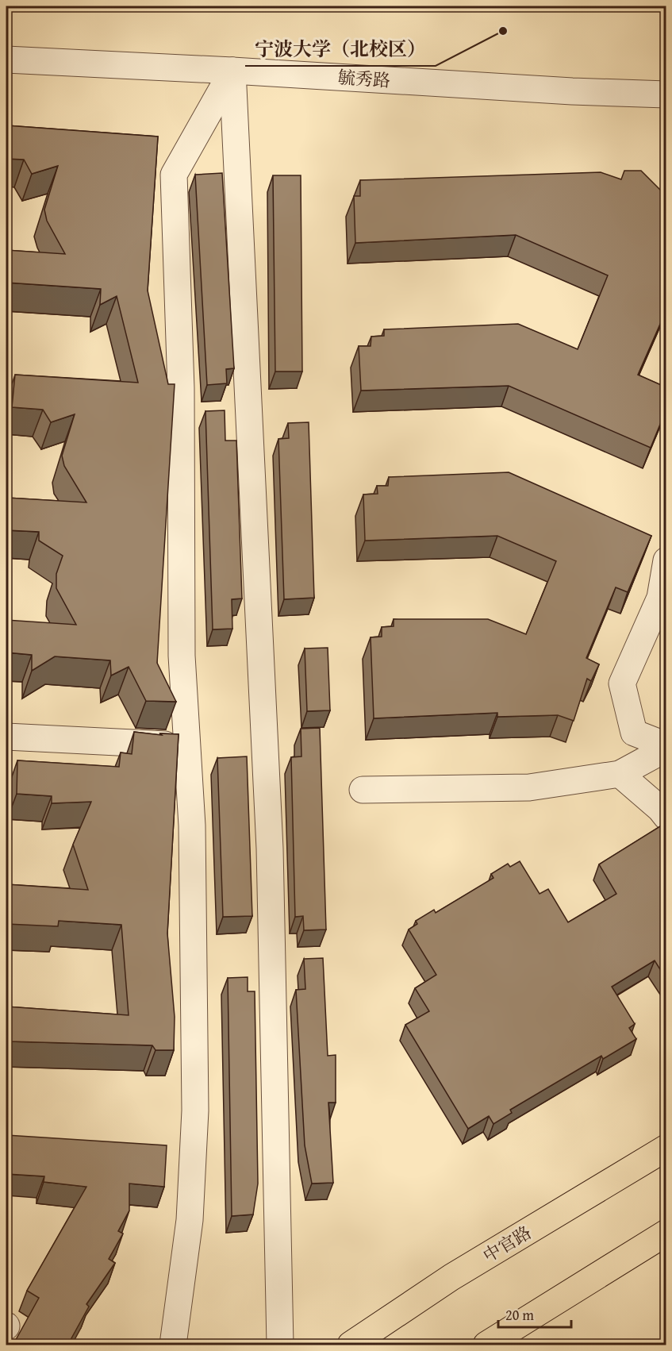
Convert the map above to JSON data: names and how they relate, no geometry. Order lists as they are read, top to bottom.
{
  "streets": {
    "main road": ["中官路"],
    "street": ["毓秀路"]
  },
  "places": ["宁波大学（北校区）"],
  "scale_bar": "20 m"
}
